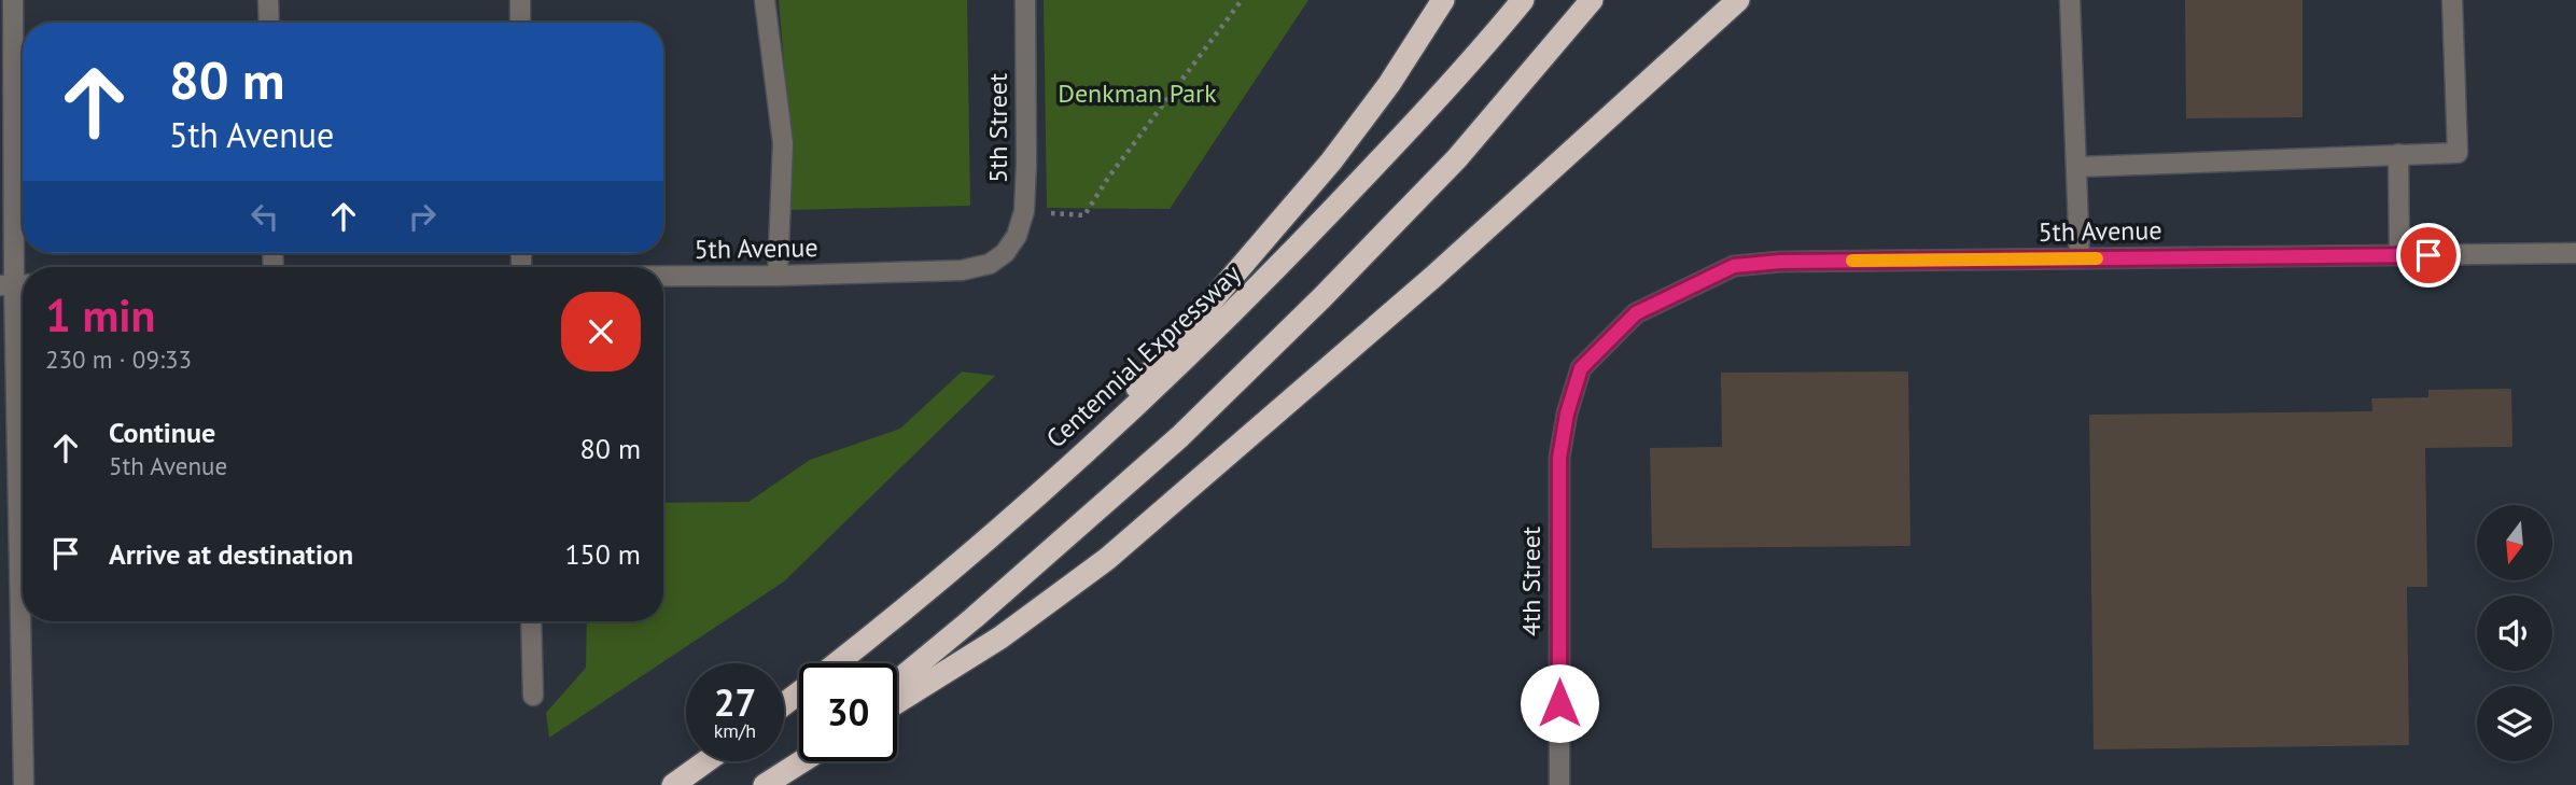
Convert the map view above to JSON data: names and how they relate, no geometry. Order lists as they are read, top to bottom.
{
  "streets": {
    "highway": ["Centennial Expressway"],
    "street": ["5th Street", "5th Avenue", "4th Street"]
  },
  "crossings": [
    ["5th Street", "5th Avenue"],
    ["5th Avenue", "4th Street"]
  ],
  "parks": ["Denkman Park"],
  "north": "bottom",
  "page": {
    "turn": ["80 m", "5th Avenue"],
    "heading": ["1 min", "230 m · 09:33"],
    "list": [
      {
        "name": "Continue",
        "note": "5th Avenue",
        "value": "80 m"
      },
      {
        "name": "Arrive at destination",
        "value": "150 m"
      }
    ],
    "speed": "27 km/h",
    "limit": "30"
  }
}
